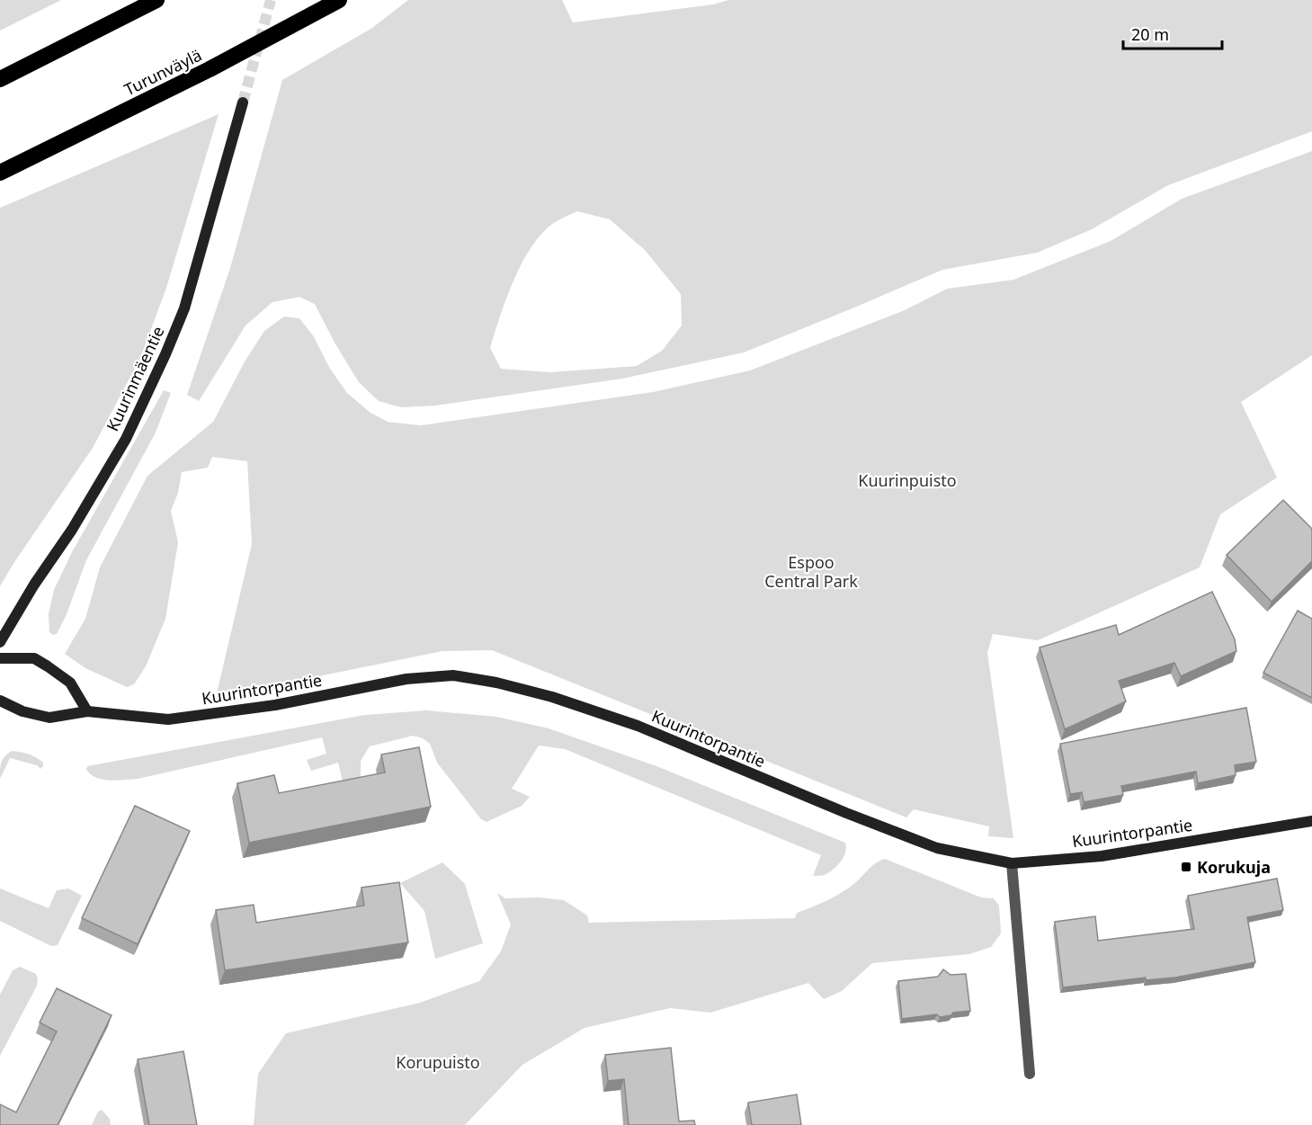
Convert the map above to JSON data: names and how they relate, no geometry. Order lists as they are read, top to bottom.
{
  "streets": {
    "highway": ["Turunväylä"],
    "street": ["Kuurinmäentie", "Kuurintorpantie"]
  },
  "parks": ["Kuurinpuisto", "Espoo Central Park", "Korupuisto"],
  "places": {
    "transit": ["Korukuja"]
  },
  "scale_bar": "20 m"
}
